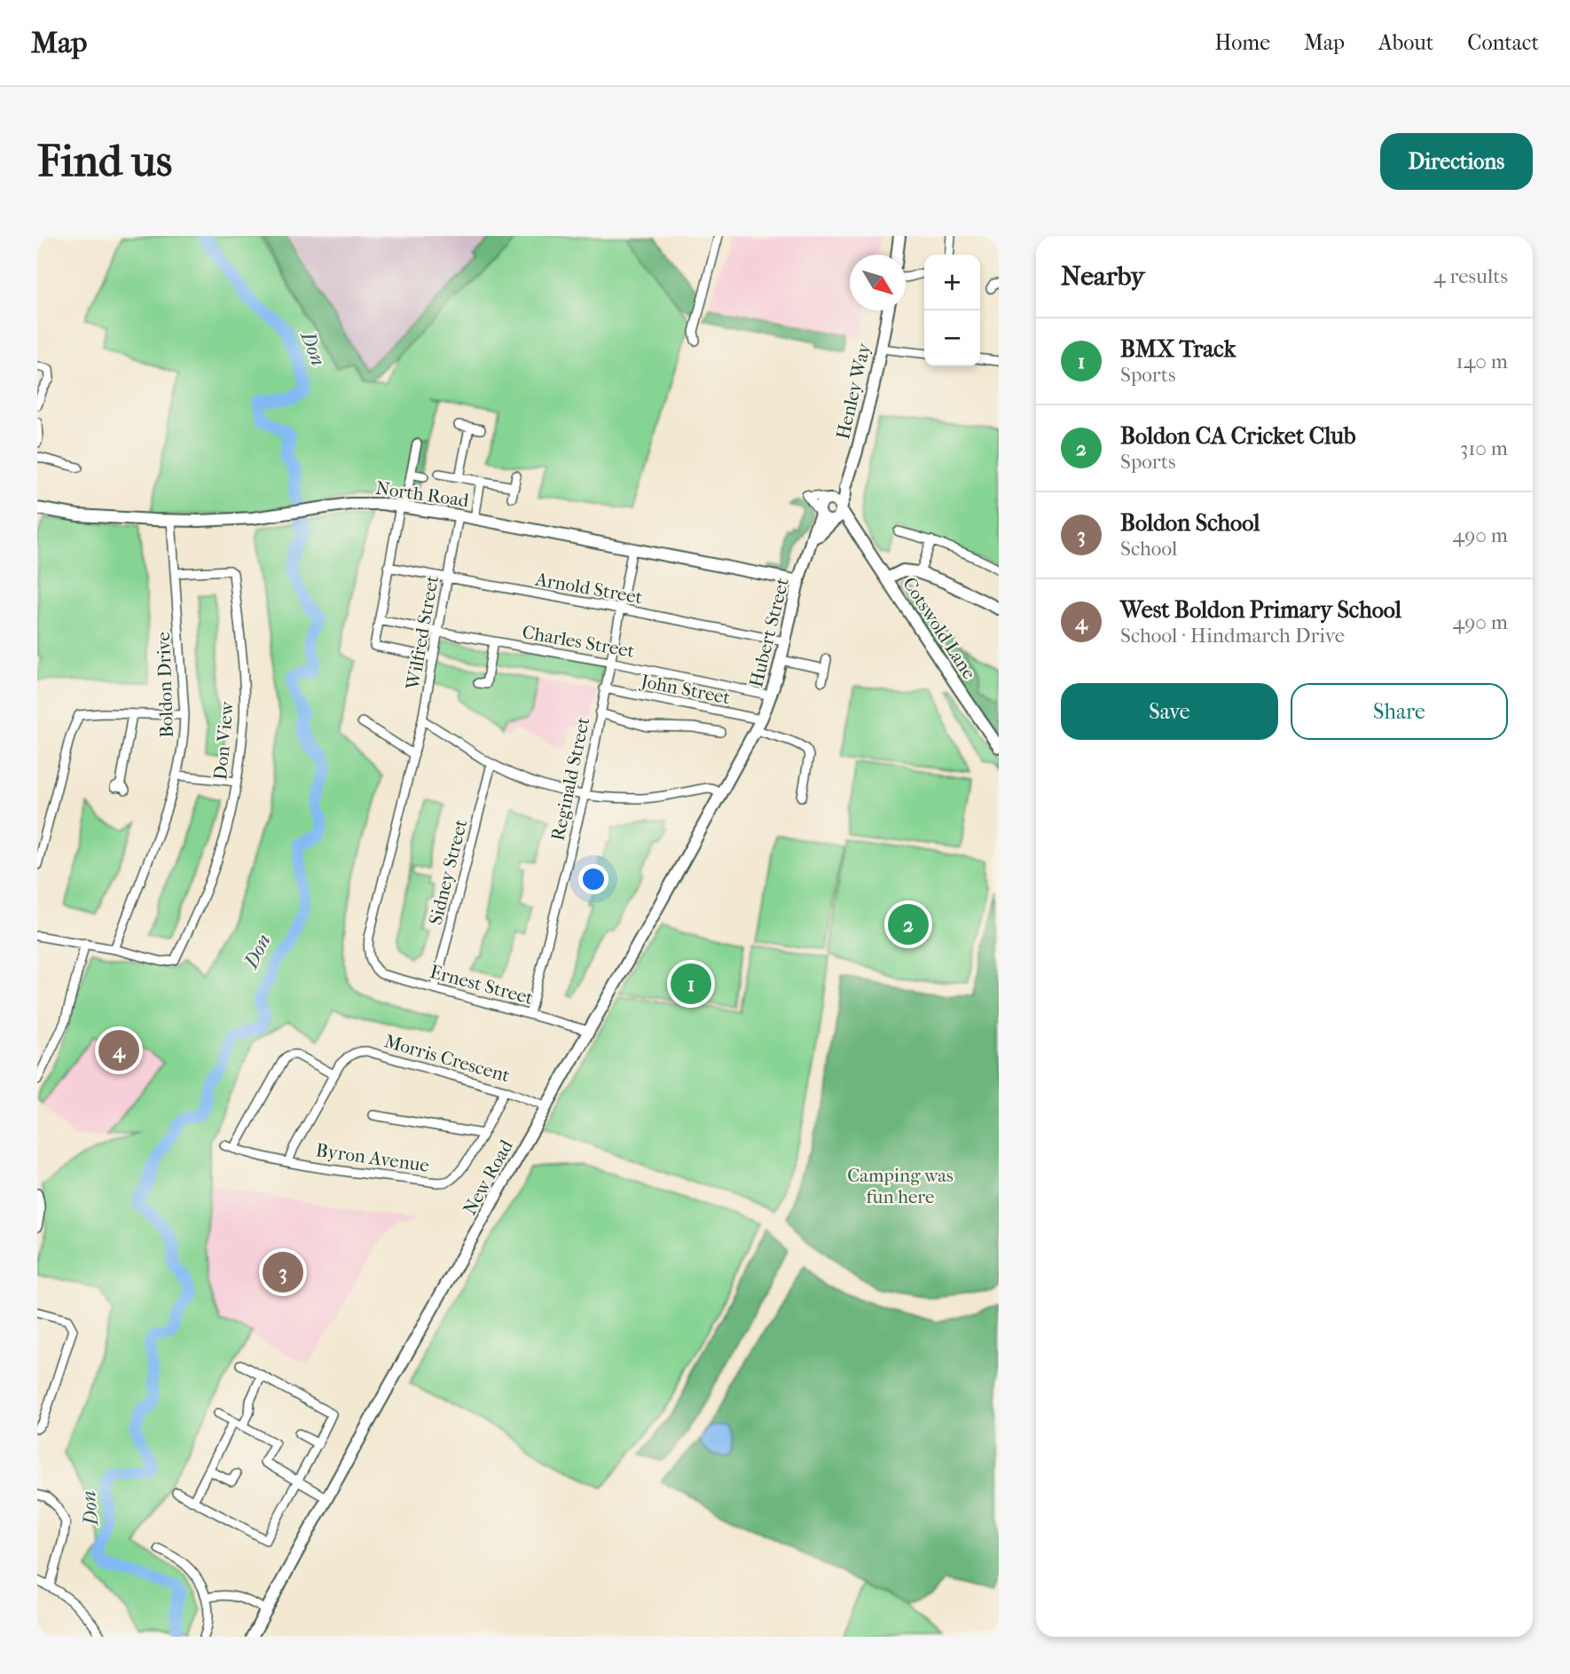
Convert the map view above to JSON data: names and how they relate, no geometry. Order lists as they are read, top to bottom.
{
  "streets": {
    "main road": [
      "Henley Way",
      "North Road",
      "Cotswold Lane",
      "Hubert Street",
      "New Road"
    ],
    "street": [
      "Arnold Street",
      "Wilfred Street",
      "Charles Street",
      "Boldon Drive",
      "John Street",
      "Don View",
      "Reginald Street",
      "Sidney Street",
      "Ernest Street",
      "Morris Crescent",
      "Byron Avenue"
    ]
  },
  "crossings": [
    ["Henley Way", "Cotswold Lane"],
    ["Henley Way", "Hubert Street"],
    ["North Road", "Wilfred Street"],
    ["North Road", "Hubert Street"],
    ["North Road", "Boldon Drive"],
    ["North Road", "Reginald Street"],
    ["Arnold Street", "Wilfred Street"],
    ["Arnold Street", "Hubert Street"],
    ["Arnold Street", "Reginald Street"],
    ["Cotswold Lane", "Hubert Street"],
    ["Wilfred Street", "Charles Street"],
    ["Wilfred Street", "Ernest Street"],
    ["Hubert Street", "Charles Street"],
    ["Hubert Street", "John Street"],
    ["Hubert Street", "New Road"],
    ["Charles Street", "Reginald Street"],
    ["Boldon Drive", "Don View"],
    ["John Street", "Reginald Street"],
    ["John Street", "New Road"],
    ["Reginald Street", "Ernest Street"],
    ["Sidney Street", "Ernest Street"],
    ["Ernest Street", "New Road"],
    ["Morris Crescent", "Byron Avenue"],
    ["Morris Crescent", "New Road"]
  ],
  "water": ["Don"],
  "parks": ["Camping was fun here"],
  "north": "bottom right",
  "page": {
    "header": "Map",
    "nav": [
      "Home",
      "Map",
      "About",
      "Contact"
    ],
    "buttons": [
      "Directions",
      ["Save", "Share"]
    ],
    "title": "Find us",
    "heading": ["Nearby", "4 results"],
    "map_buttons": ["+", "−"],
    "list": [
      {
        "mark": "1",
        "name": "BMX Track",
        "note": "Sports",
        "value": "140 m"
      },
      {
        "mark": "2",
        "name": "Boldon CA Cricket Club",
        "note": "Sports",
        "value": "310 m"
      },
      {
        "mark": "3",
        "name": "Boldon School",
        "note": "School",
        "value": "490 m"
      },
      {
        "mark": "4",
        "name": "West Boldon Primary School",
        "note": "School · Hindmarch Drive",
        "value": "490 m"
      }
    ],
    "pins": [
      "2",
      "1",
      "4",
      "3"
    ]
  }
}
